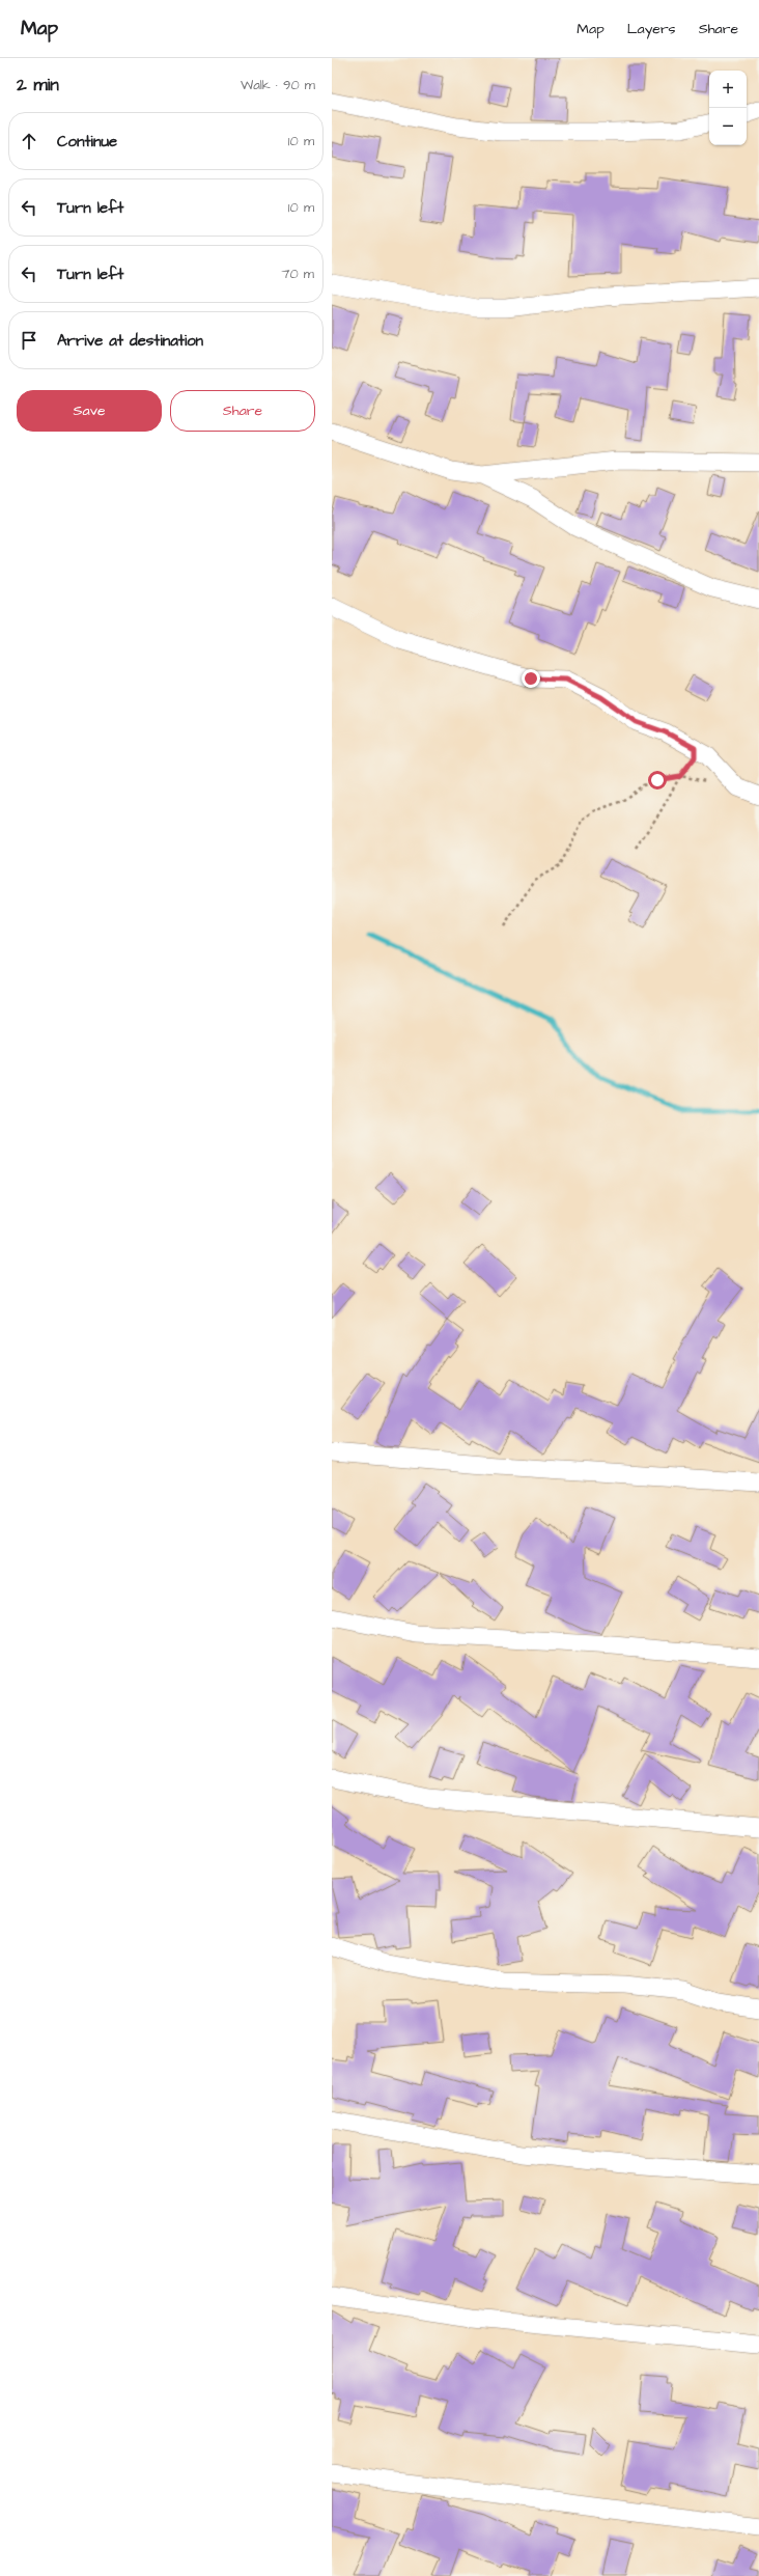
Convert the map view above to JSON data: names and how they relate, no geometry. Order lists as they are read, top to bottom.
{
  "page": {
    "header": "Map",
    "nav": ["Map", "Layers", "Share"],
    "heading": ["2 min", "Walk · 90 m"],
    "map_buttons": ["+", "−"],
    "list": [
      ["Continue", "10 m"],
      ["Turn left", "10 m"],
      ["Turn left", "70 m"],
      "Arrive at destination"
    ],
    "buttons": ["Save", "Share"]
  }
}
